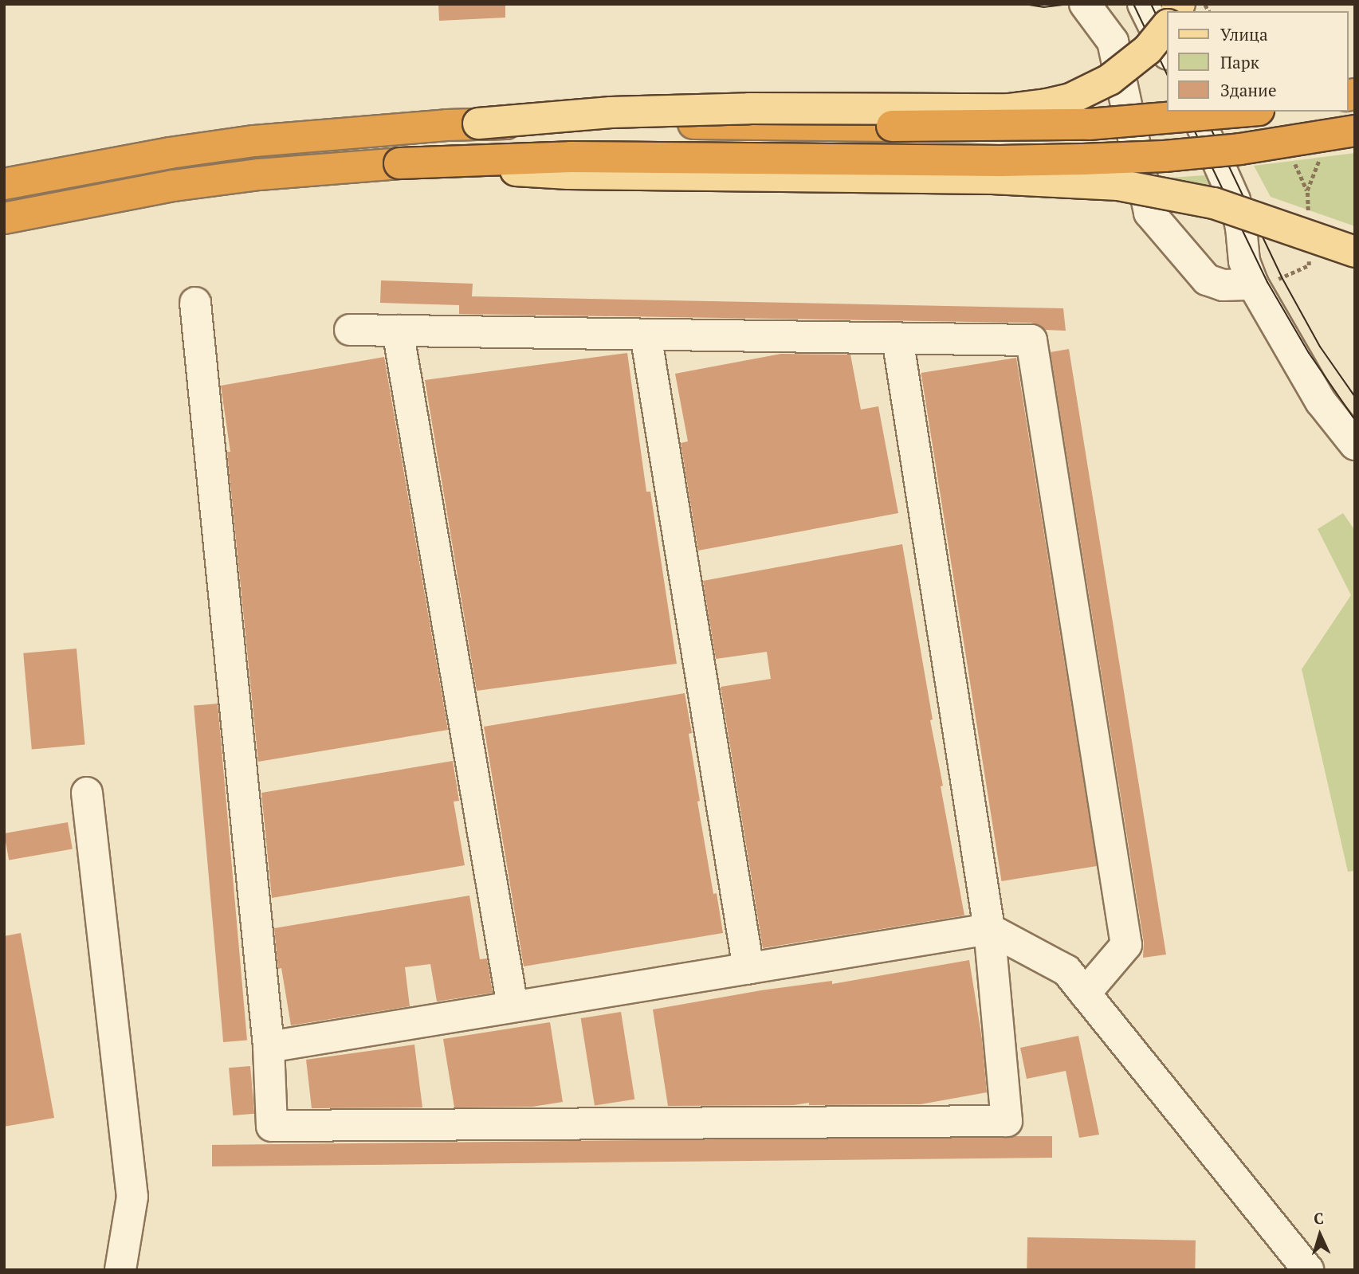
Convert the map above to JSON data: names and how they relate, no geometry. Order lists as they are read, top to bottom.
{
  "legend": ["Улица", "Парк", "Здание"],
  "north": "top"
}
